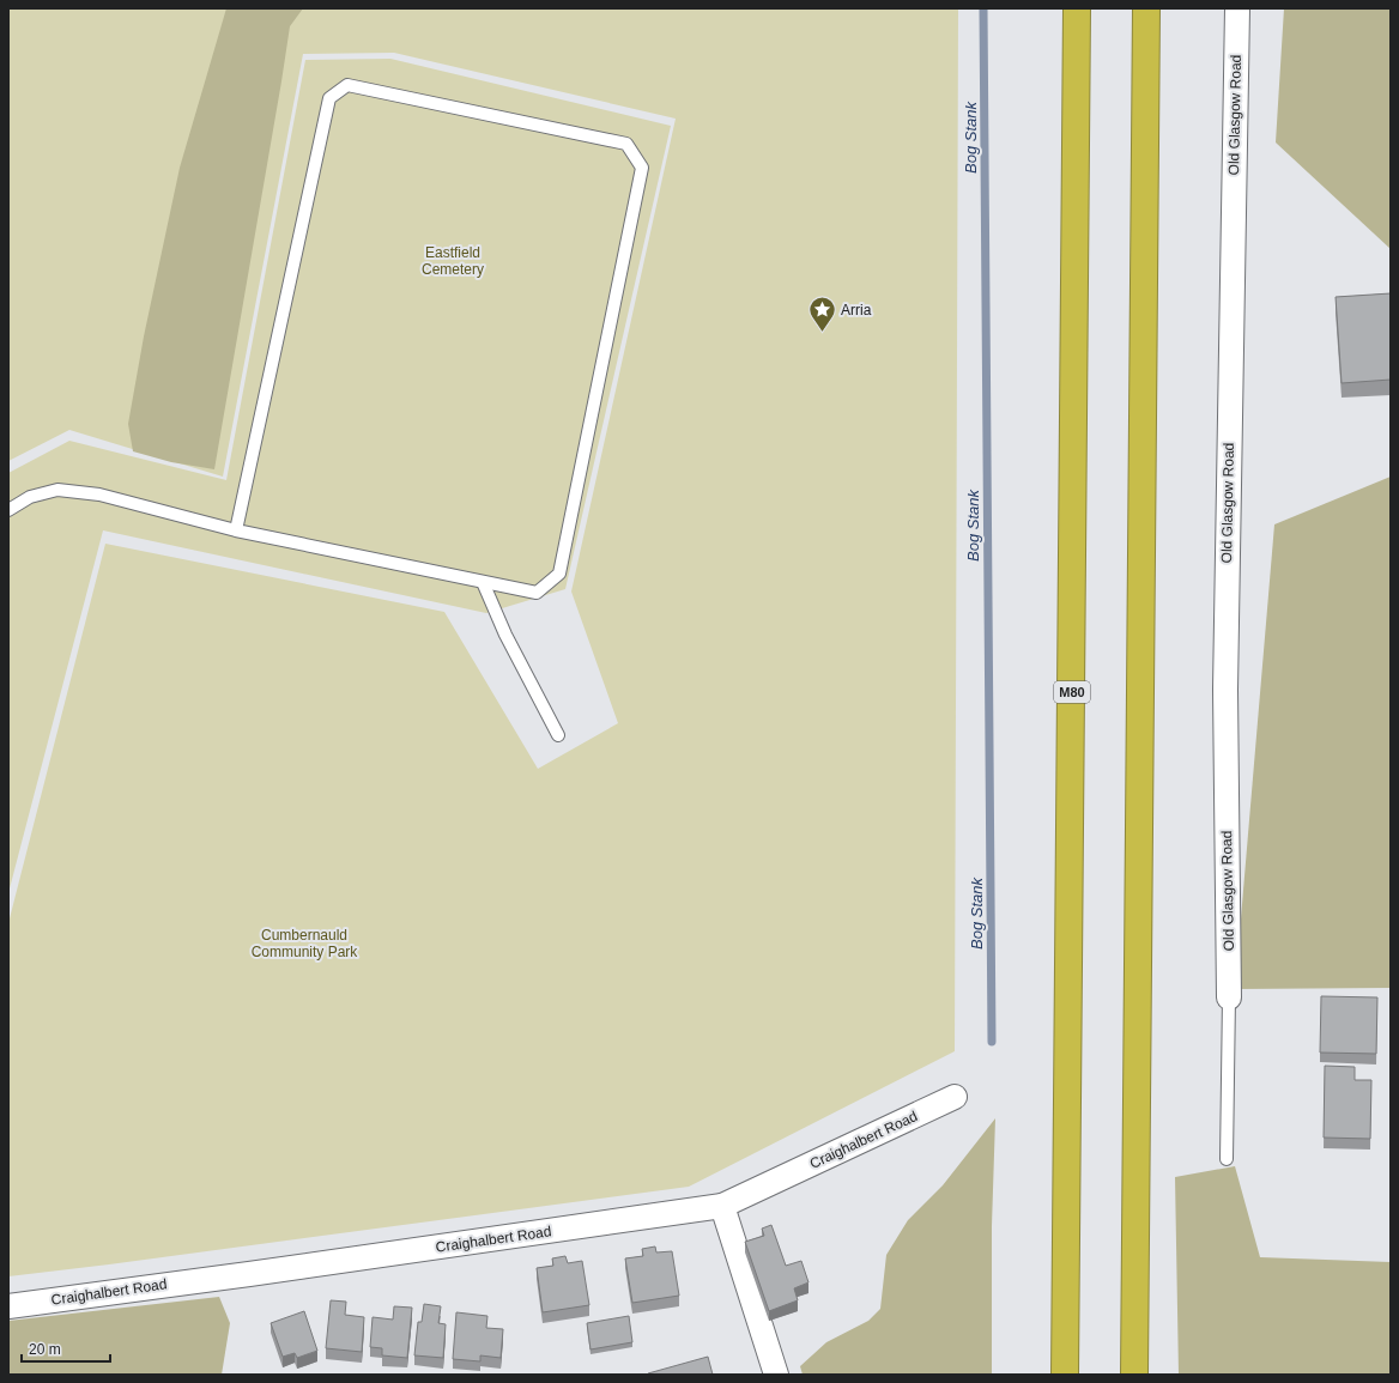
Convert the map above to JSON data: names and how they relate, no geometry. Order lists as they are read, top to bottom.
{
  "streets": {
    "highway": ["M80"],
    "street": ["Old Glasgow Road", "Craighalbert Road"]
  },
  "water": ["Bog Stank"],
  "parks": ["Eastfield Cemetery", "Cumbernauld Community Park"],
  "places": {
    "place": ["Arria"]
  },
  "scale_bar": "20 m"
}
